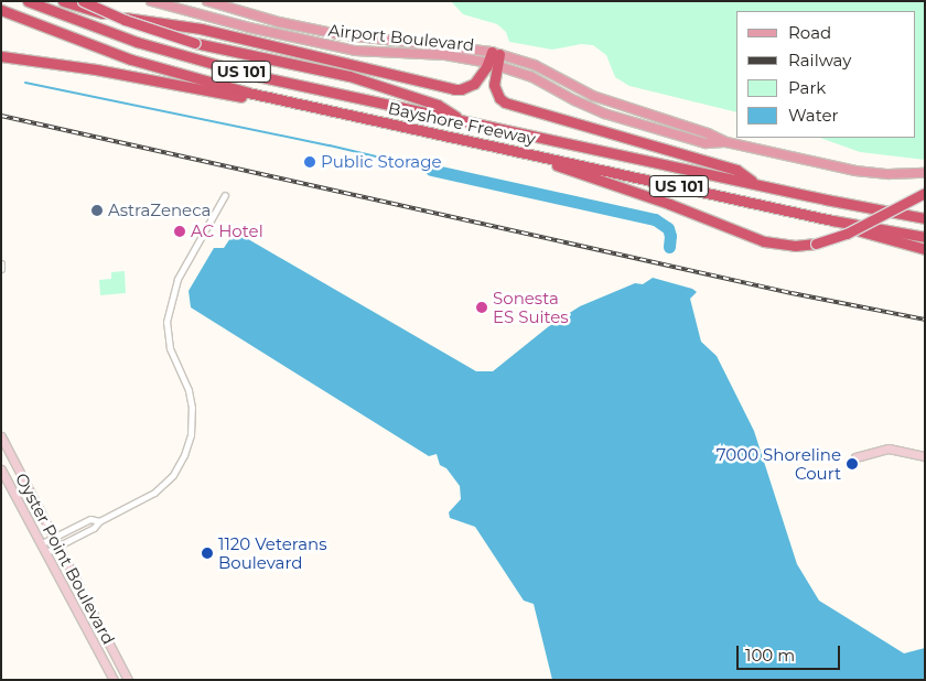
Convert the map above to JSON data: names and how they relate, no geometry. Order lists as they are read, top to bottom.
{
  "streets": {
    "highway": ["US 101", "Bayshore Freeway"],
    "main road": ["Airport Boulevard"],
    "street": ["Oyster Point Boulevard"]
  },
  "places": [
    "Public Storage",
    "AstraZeneca",
    "AC Hotel",
    "Sonesta ES Suites",
    "7000 Shoreline Court",
    "1120 Veterans Boulevard"
  ],
  "legend": [
    "Road",
    "Railway",
    "Park",
    "Water"
  ],
  "scale_bar": "100 m"
}
